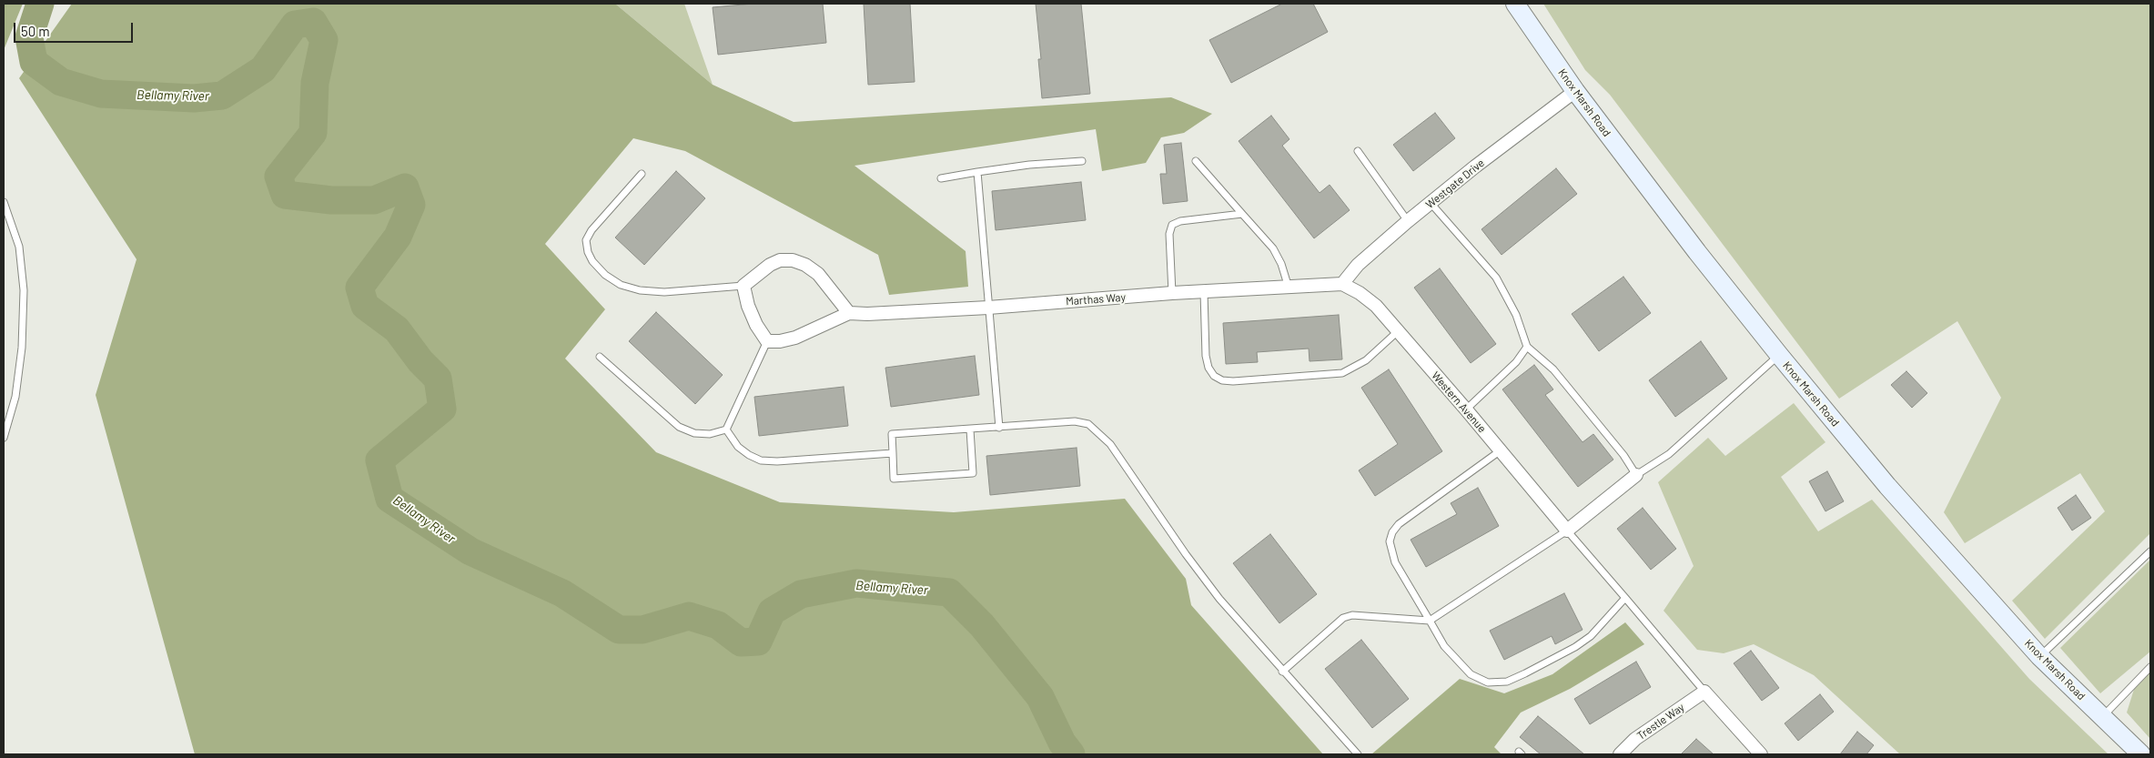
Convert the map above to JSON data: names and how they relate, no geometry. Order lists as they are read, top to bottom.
{
  "streets": {
    "main road": ["Knox Marsh Road"],
    "street": [
      "Westgate Drive",
      "Marthas Way",
      "Western Avenue",
      "Trestle Way"
    ]
  },
  "crossings": [
    ["Knox Marsh Road", "Westgate Drive"],
    ["Westgate Drive", "Marthas Way"],
    ["Westgate Drive", "Western Avenue"],
    ["Marthas Way", "Western Avenue"]
  ],
  "water": ["Bellamy River"],
  "scale_bar": "50 m"
}
